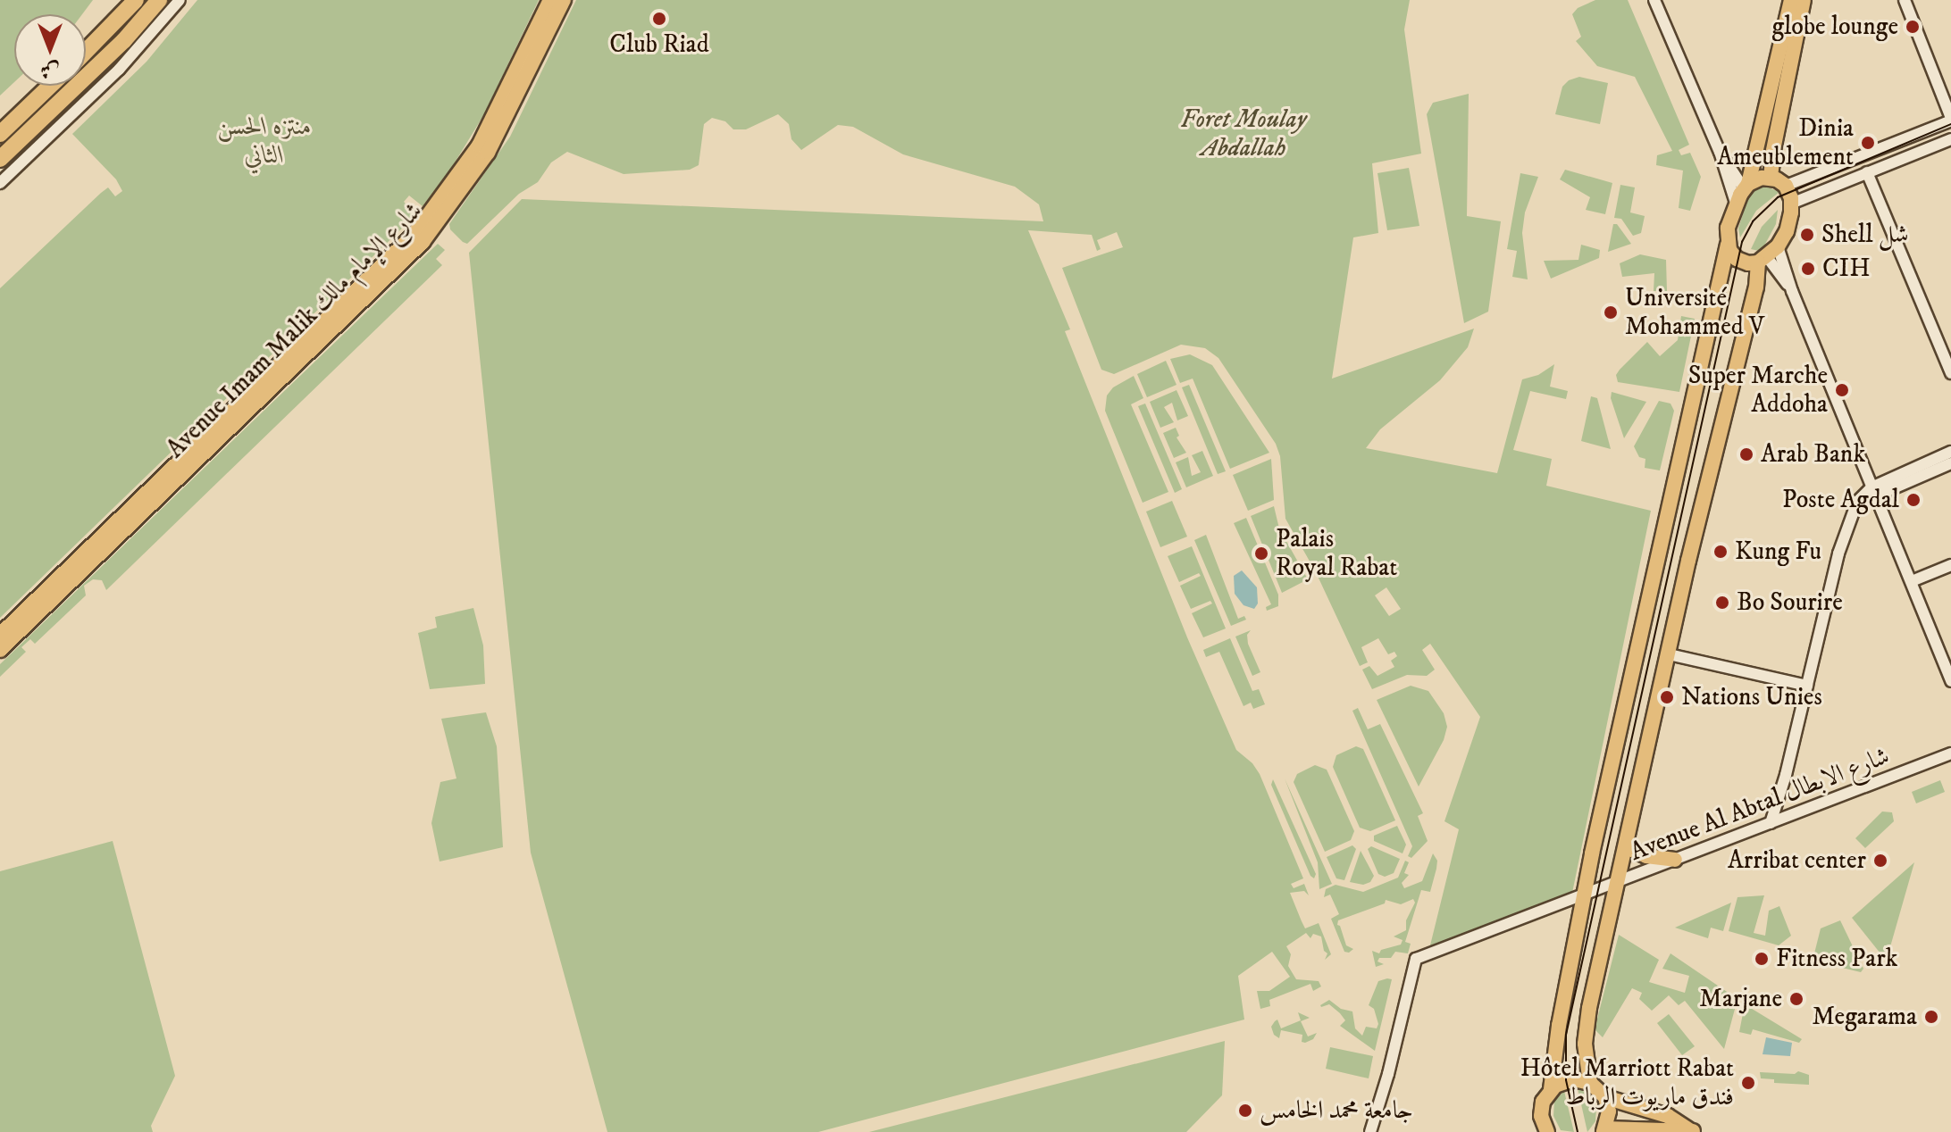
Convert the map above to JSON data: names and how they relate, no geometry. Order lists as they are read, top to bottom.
{
  "streets": {
    "main road": ["Avenue Imam Malik شارع الإمام مالك"],
    "street": ["Avenue Al Abtal شارع الابطال"]
  },
  "parks": ["Foret Moulay Abdallah", "منتزه الحسن الثاني"],
  "places": [
    "Club Riad",
    "globe lounge",
    "Dinia Ameublement",
    "Shell شل",
    "CIH",
    "Université Mohammed V",
    "Super Marche Addoha",
    "Arab Bank",
    "Poste Agdal",
    "Kung Fu",
    "Palais Royal Rabat",
    "Bo Sourire",
    "Nations Unies",
    "Arribat center",
    "Fitness Park",
    "Marjane",
    "Megarama",
    "Hôtel Marriott Rabat فندق ماريوت الرباط",
    "جامعة محمد الخامس"
  ],
  "north": "bottom"
}
